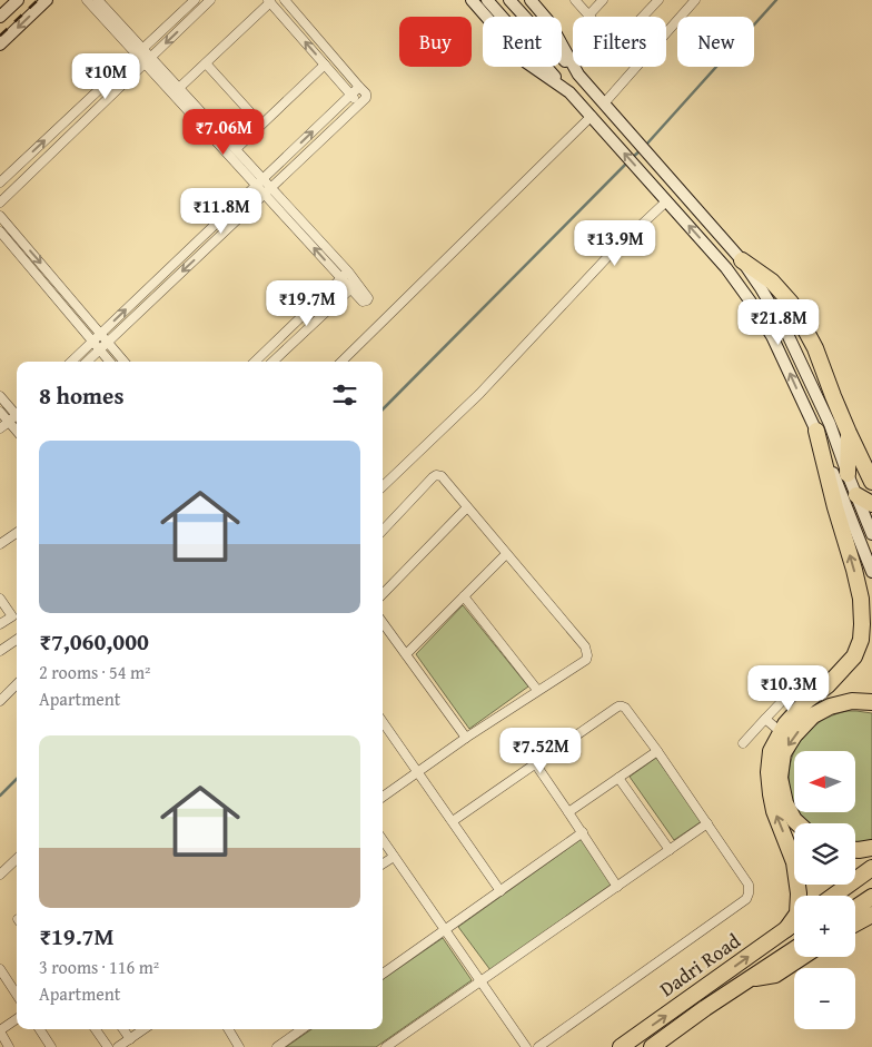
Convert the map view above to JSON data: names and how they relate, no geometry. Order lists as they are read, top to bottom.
{
  "streets": {
    "highway": ["Dadri Road"]
  },
  "north": "left",
  "page": {
    "chip": [
      "Buy",
      "Rent",
      "Filters",
      "New"
    ],
    "price": [
      "₹10M",
      "₹7.06M",
      "₹11.8M",
      "₹13.9M",
      "₹19.7M",
      "₹21.8M",
      "₹10.3M",
      "₹7.52M"
    ],
    "heading": "8 homes",
    "list": [
      {
        "name": "₹7,060,000",
        "note": "2 rooms · 54 m² · Apartment"
      },
      {
        "name": "₹19.7M",
        "note": "3 rooms · 116 m² · Apartment"
      }
    ],
    "map_buttons": ["+", "−"]
  }
}
